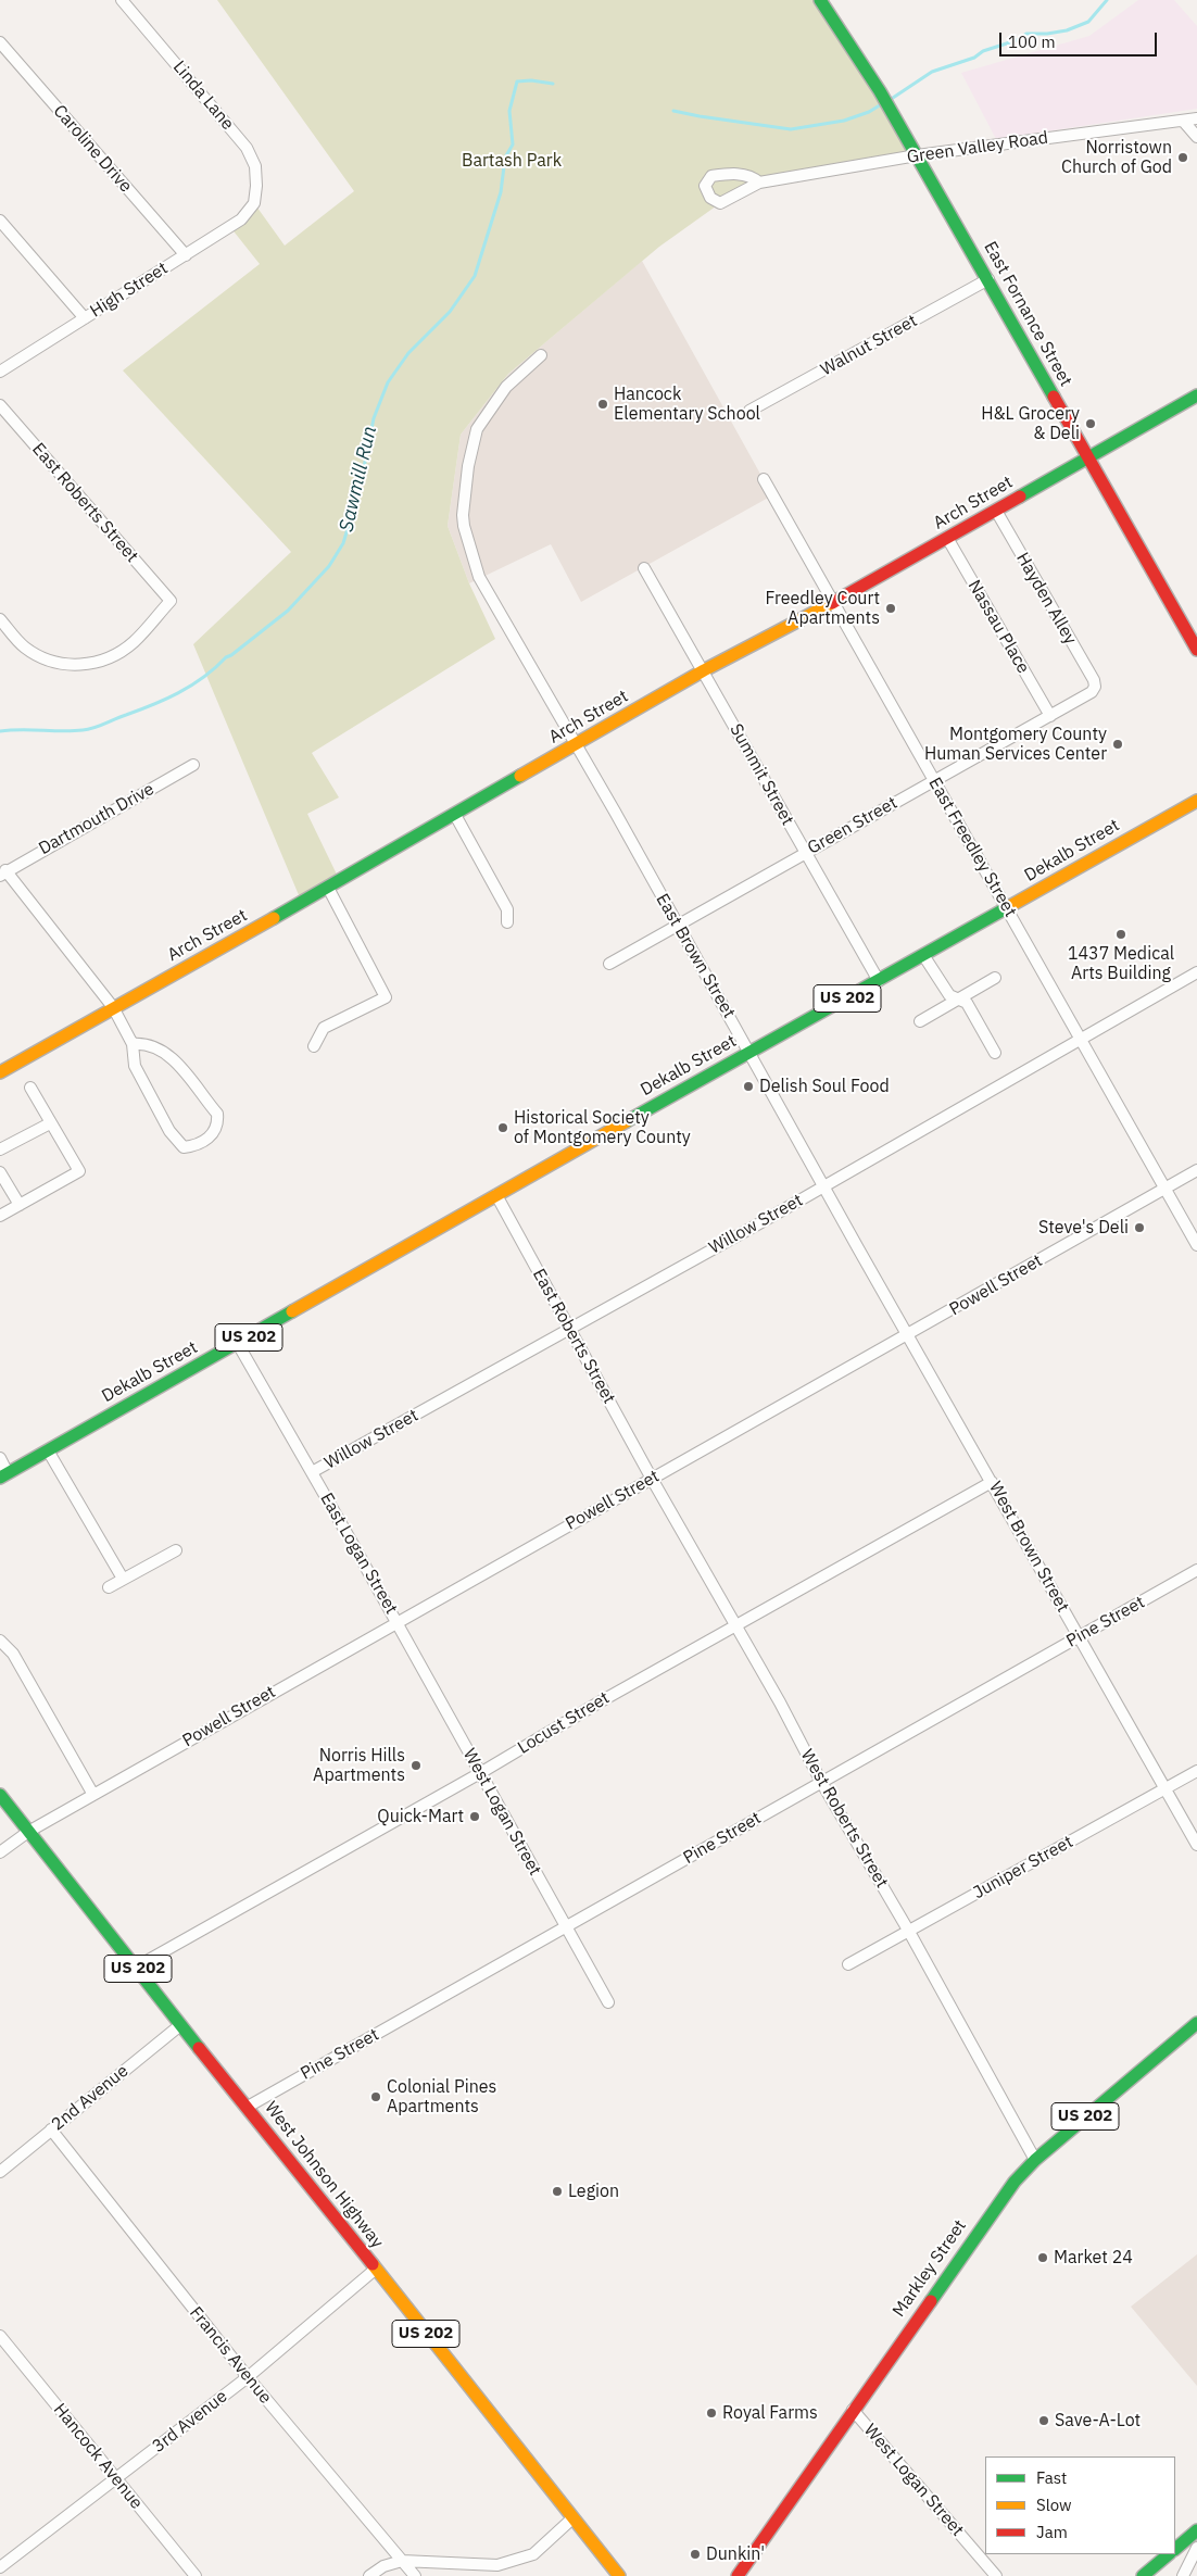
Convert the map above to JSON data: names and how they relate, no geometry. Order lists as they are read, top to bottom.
{
  "streets": {
    "main road": [
      "East Fornance Street",
      "Arch Street",
      "Dekalb Street",
      "US 202",
      "West Johnson Highway",
      "Markley Street"
    ],
    "street": [
      "Linda Lane",
      "Green Valley Road",
      "Caroline Drive",
      "High Street",
      "Walnut Street",
      "East Roberts Street",
      "Hayden Alley",
      "Nassau Place",
      "Summit Street",
      "Dartmouth Drive",
      "Green Street",
      "East Freedley Street",
      "East Brown Street",
      "Willow Street",
      "Powell Street",
      "West Brown Street",
      "East Logan Street",
      "Pine Street",
      "Locust Street",
      "West Logan Street",
      "West Roberts Street",
      "Juniper Street",
      "2nd Avenue",
      "Francis Avenue",
      "3rd Avenue",
      "Hancock Avenue"
    ]
  },
  "crossings": [
    ["Linda Lane", "High Street"],
    ["Green Valley Road", "East Fornance Street"],
    ["Caroline Drive", "High Street"],
    ["East Fornance Street", "Walnut Street"],
    ["East Fornance Street", "Arch Street"],
    ["East Roberts Street", "Dekalb Street"],
    ["East Roberts Street", "Willow Street"],
    ["East Roberts Street", "Powell Street"],
    ["East Roberts Street", "West Roberts Street"],
    ["Arch Street", "Hayden Alley"],
    ["Arch Street", "Nassau Place"],
    ["Arch Street", "Summit Street"],
    ["Arch Street", "East Freedley Street"],
    ["Arch Street", "East Brown Street"],
    ["Hayden Alley", "Green Street"],
    ["Nassau Place", "Green Street"],
    ["Summit Street", "Green Street"],
    ["Summit Street", "Dekalb Street"],
    ["Green Street", "East Freedley Street"],
    ["Green Street", "East Brown Street"],
    ["East Freedley Street", "Dekalb Street"],
    ["East Freedley Street", "Willow Street"],
    ["East Freedley Street", "Powell Street"],
    ["Dekalb Street", "East Brown Street"],
    ["Dekalb Street", "East Logan Street"],
    ["East Brown Street", "Willow Street"],
    ["East Brown Street", "Powell Street"],
    ["East Brown Street", "West Brown Street"],
    ["Willow Street", "East Logan Street"],
    ["Powell Street", "West Brown Street"],
    ["Powell Street", "East Logan Street"],
    ["Powell Street", "West Logan Street"],
    ["Powell Street", "West Roberts Street"],
    ["Powell Street", "West Johnson Highway"],
    ["West Brown Street", "Pine Street"],
    ["West Brown Street", "Locust Street"],
    ["West Brown Street", "Juniper Street"],
    ["East Logan Street", "West Logan Street"],
    ["Pine Street", "West Logan Street"],
    ["Pine Street", "West Roberts Street"],
    ["Pine Street", "West Johnson Highway"],
    ["Locust Street", "West Logan Street"],
    ["Locust Street", "West Roberts Street"],
    ["Locust Street", "West Johnson Highway"],
    ["West Logan Street", "Markley Street"],
    ["West Roberts Street", "Juniper Street"],
    ["West Roberts Street", "Markley Street"],
    ["2nd Avenue", "West Johnson Highway"],
    ["2nd Avenue", "Francis Avenue"],
    ["West Johnson Highway", "3rd Avenue"],
    ["Francis Avenue", "3rd Avenue"],
    ["3rd Avenue", "Hancock Avenue"]
  ],
  "water": ["Sawmill Run"],
  "parks": ["Bartash Park"],
  "places": [
    "Norristown Church of God",
    "Hancock Elementary School",
    "H&L Grocery & Deli",
    "Freedley Court Apartments",
    "Montgomery County Human Services Center",
    "1437 Medical Arts Building",
    "Delish Soul Food",
    "Historical Society of Montgomery County",
    "Steve's Deli",
    "Norris Hills Apartments",
    "Quick-Mart",
    "Colonial Pines Apartments",
    "Legion",
    "Market 24",
    "Royal Farms",
    "Save-A-Lot",
    "Dunkin'"
  ],
  "legend": ["Fast", "Slow", "Jam"],
  "scale_bar": "100 m"
}
